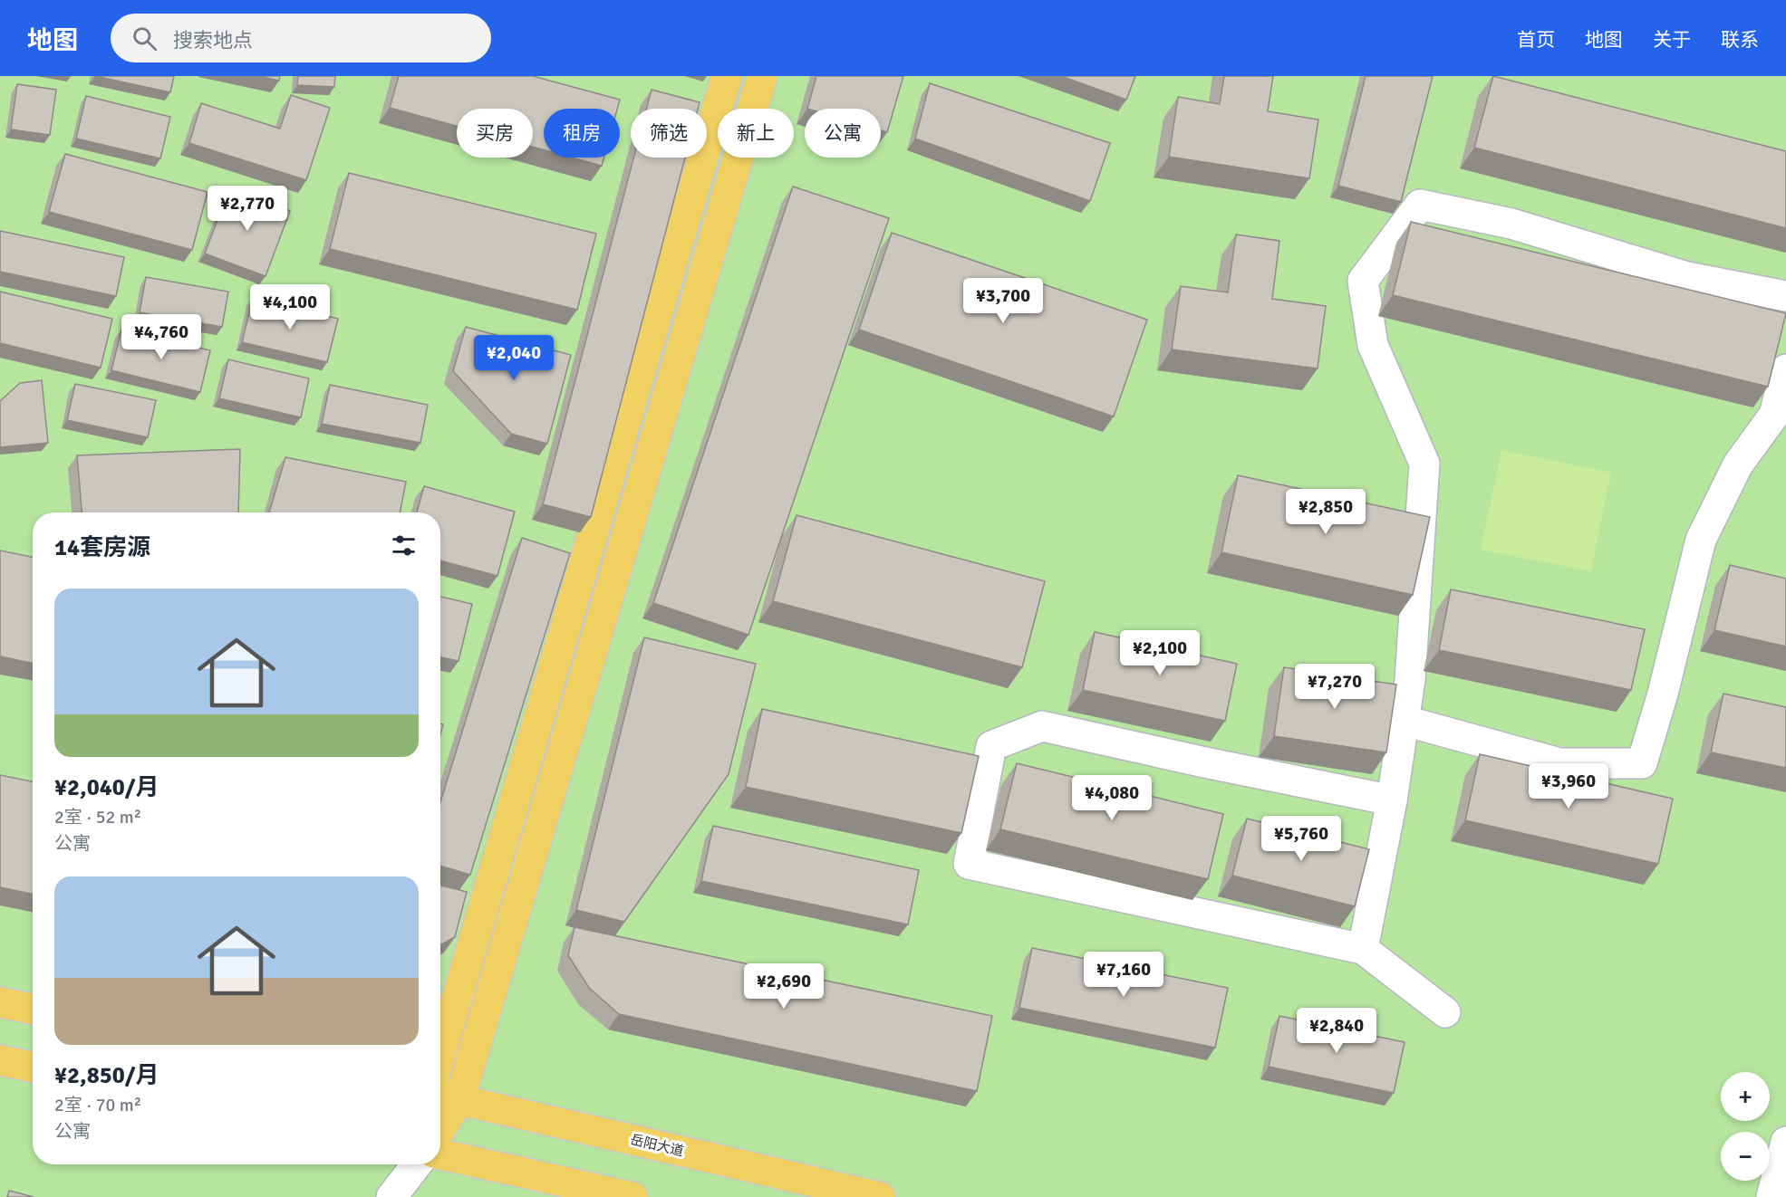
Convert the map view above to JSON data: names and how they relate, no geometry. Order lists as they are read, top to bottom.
{
  "streets": {
    "main road": ["岳阳大道"]
  },
  "page": {
    "header": "地图",
    "search": "搜索地点",
    "nav": [
      "首页",
      "地图",
      "关于",
      "联系"
    ],
    "chip": [
      "买房",
      "租房",
      "筛选",
      "新上",
      "公寓"
    ],
    "price": [
      "¥2,770",
      "¥3,700",
      "¥4,100",
      "¥4,760",
      "¥2,040",
      "¥2,850",
      "¥2,100",
      "¥7,270",
      "¥3,960",
      "¥4,080",
      "¥5,760",
      "¥7,160",
      "¥2,690",
      "¥2,840"
    ],
    "heading": "14套房源",
    "list": [
      {
        "name": "¥2,040/月",
        "note": "2室 · 52 m² · 公寓"
      },
      {
        "name": "¥2,850/月",
        "note": "2室 · 70 m² · 公寓"
      }
    ],
    "map_buttons": ["+", "−"]
  }
}
